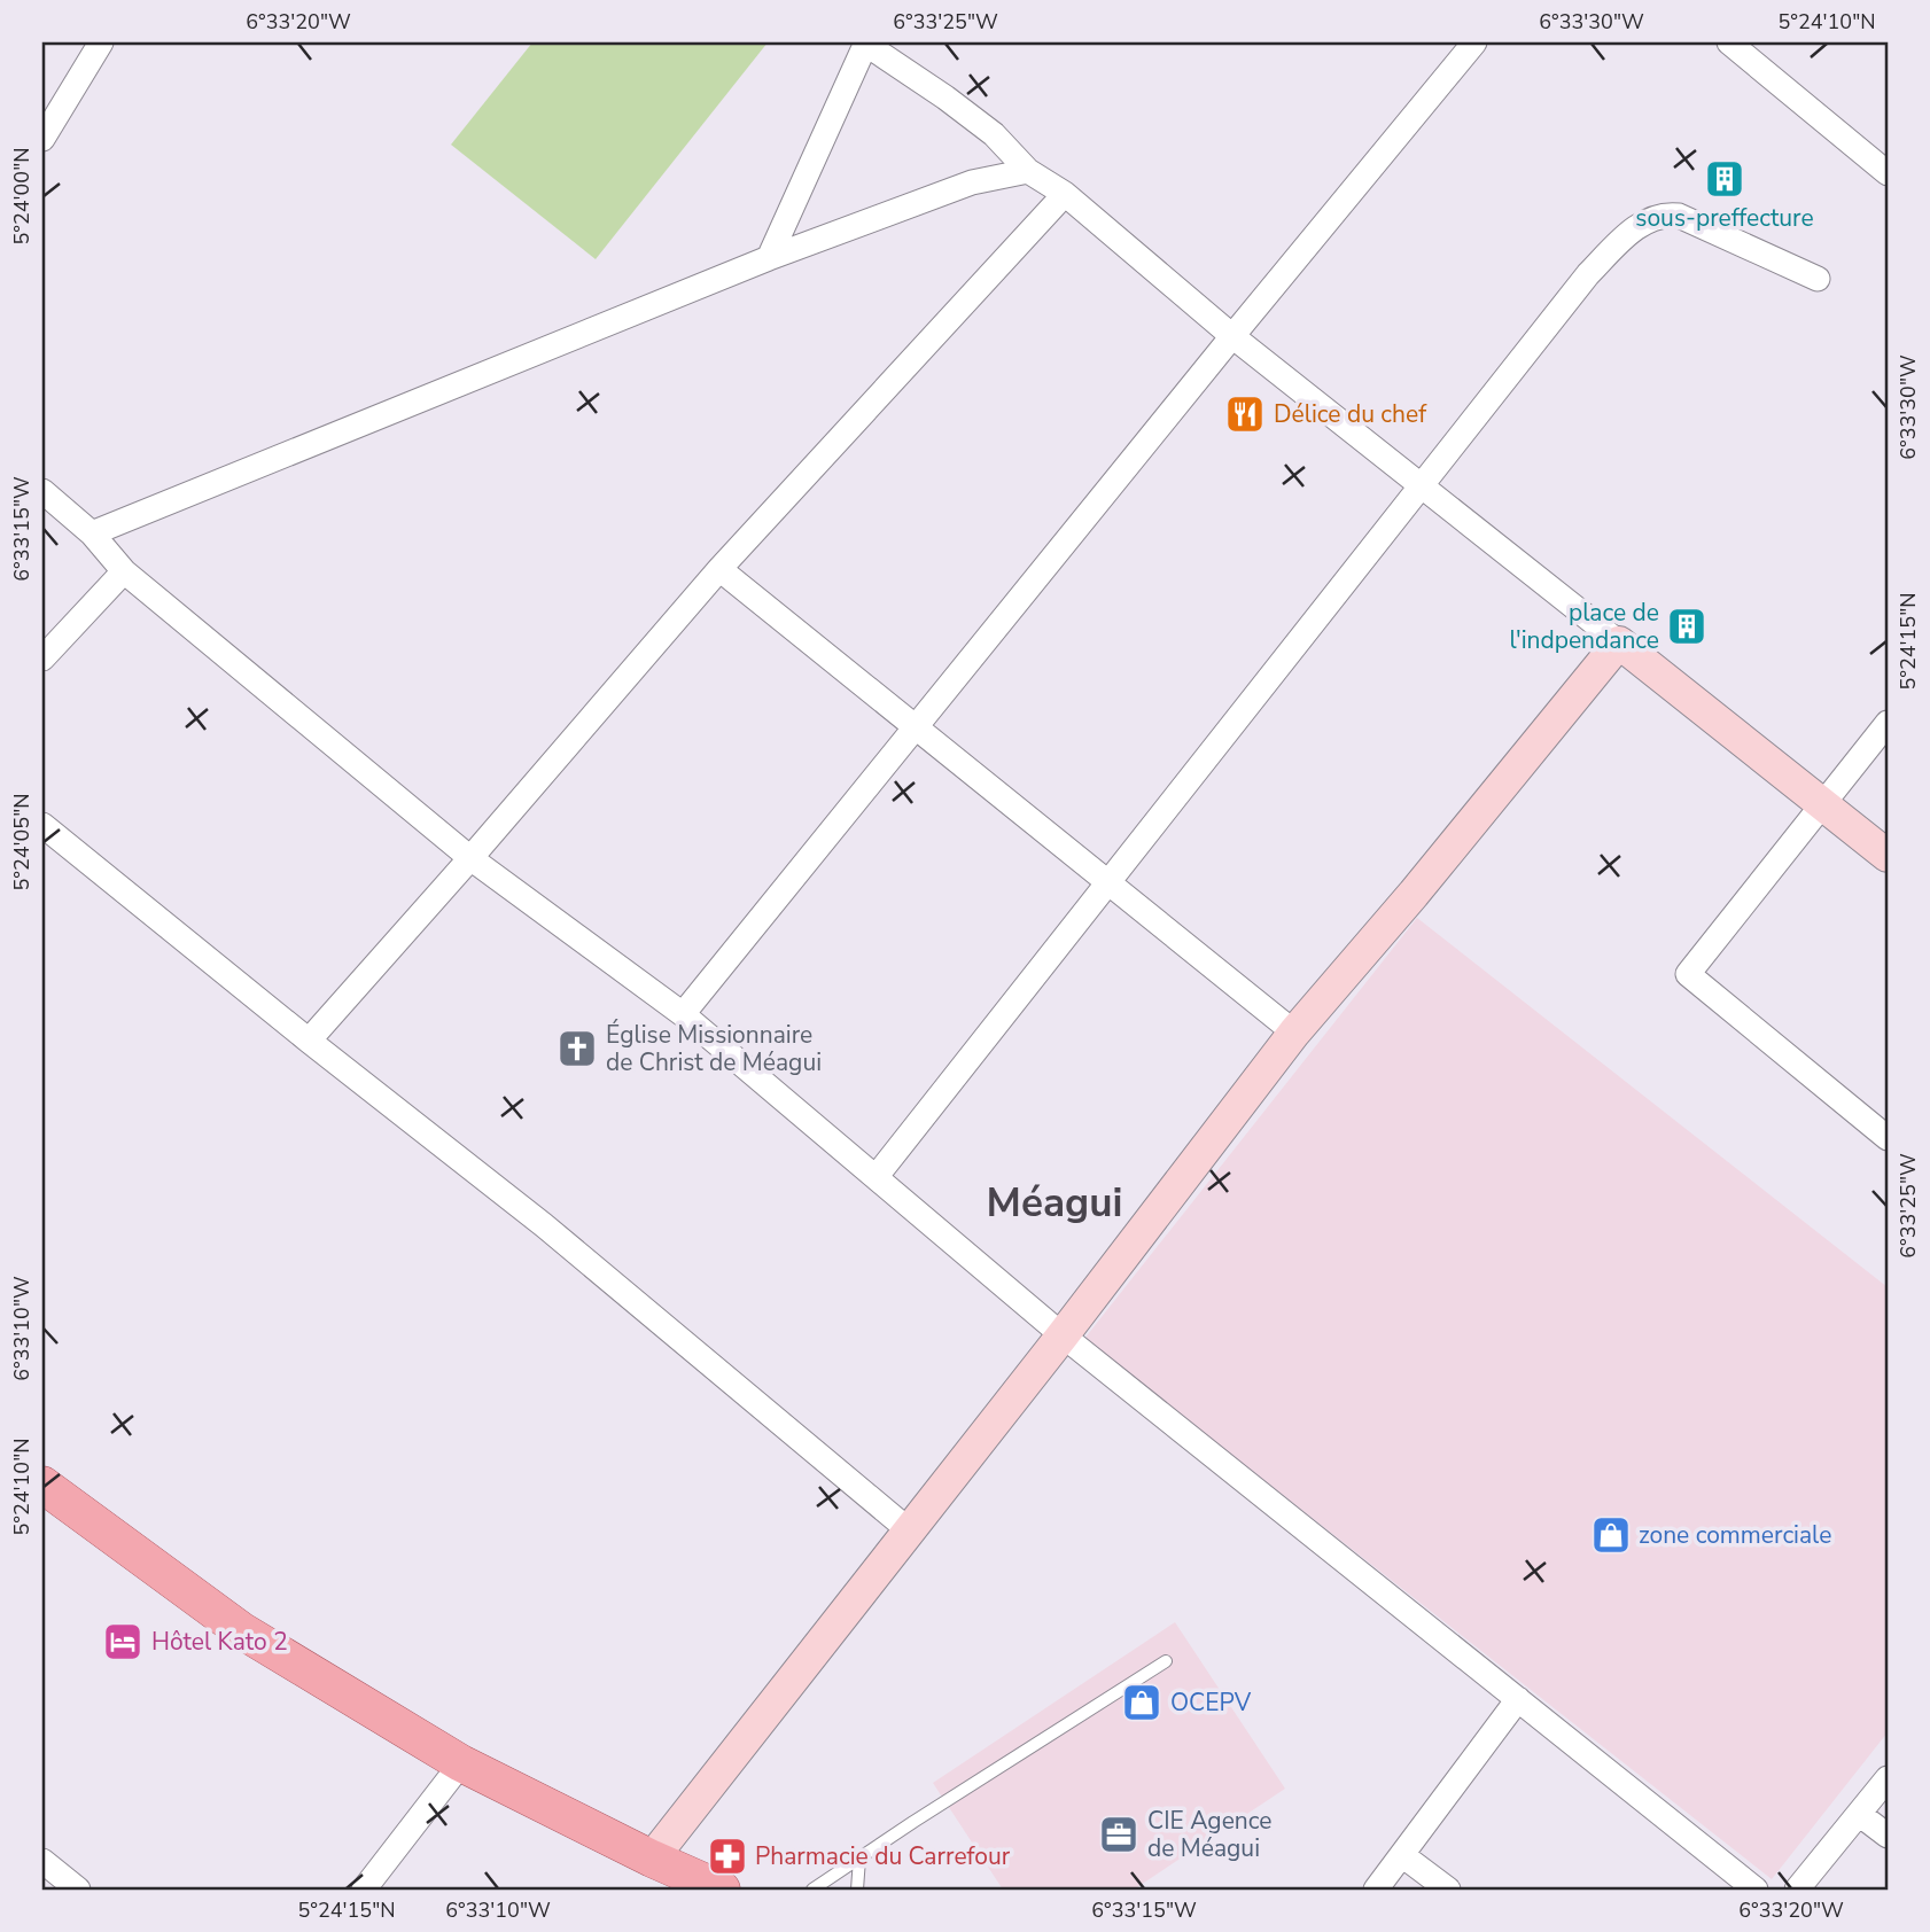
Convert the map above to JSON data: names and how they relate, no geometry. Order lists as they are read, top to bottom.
{
  "districts": ["Méagui"],
  "places": {
    "building": ["sous-preffecture", "place de l'indpendance"],
    "restaurant": ["Délice du chef"],
    "church": ["Église Missionnaire de Christ de Méagui"],
    "shop": ["zone commerciale", "OCEPV"],
    "hotel": ["Hôtel Kato 2"],
    "office": ["CIE Agence de Méagui"],
    "pharmacy": ["Pharmacie du Carrefour"]
  },
  "coordinates": [
    "6°33'20\"W",
    "6°33'25\"W",
    "6°33'30\"W",
    "5°24'10\"N",
    "5°24'00\"N",
    "6°33'15\"W",
    "5°24'15\"N",
    "5°24'05\"N",
    "6°33'10\"W"
  ]
}
